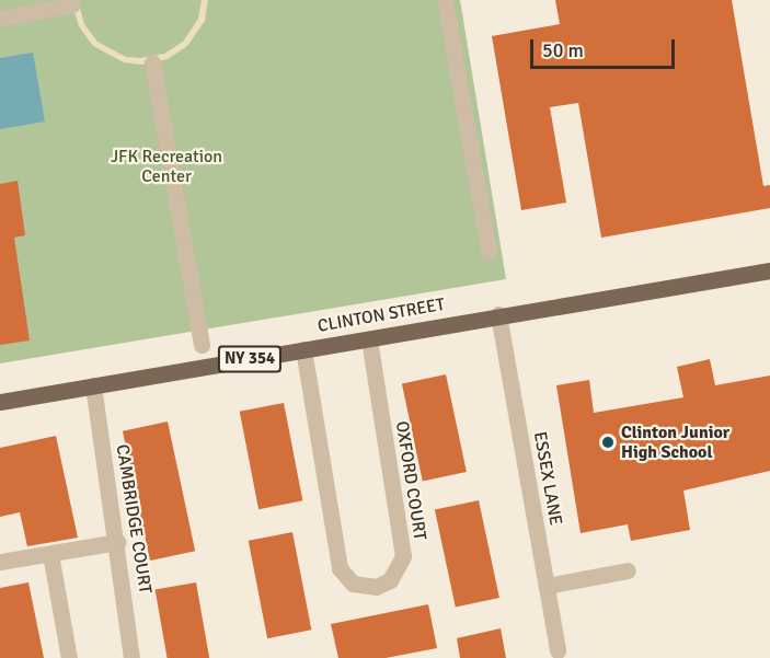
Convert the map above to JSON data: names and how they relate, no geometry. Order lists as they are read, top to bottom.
{
  "streets": {
    "main road": ["CLINTON STREET", "NY 354"],
    "street": ["ESSEX LANE", "OXFORD COURT", "CAMBRIDGE COURT"]
  },
  "crossings": [
    ["CLINTON STREET", "ESSEX LANE"],
    ["CLINTON STREET", "OXFORD COURT"],
    ["CLINTON STREET", "CAMBRIDGE COURT"]
  ],
  "parks": ["JFK Recreation Center"],
  "places": ["Clinton Junior High School"],
  "scale_bar": "50 m"
}
